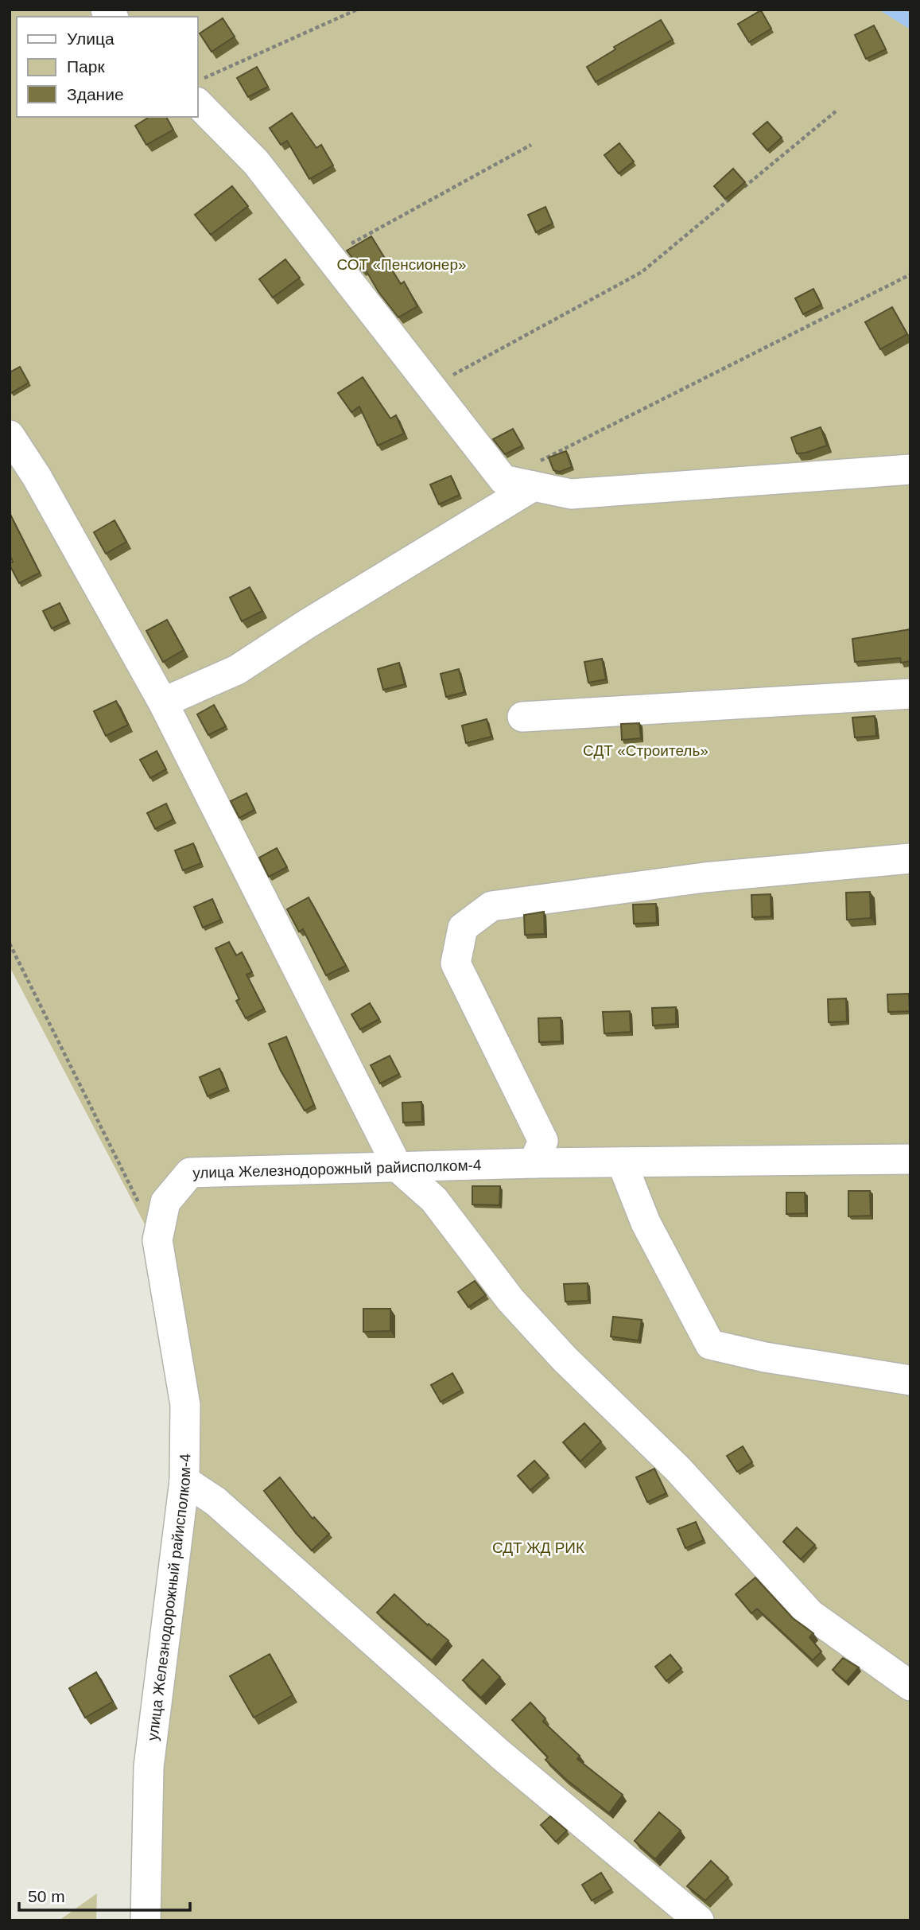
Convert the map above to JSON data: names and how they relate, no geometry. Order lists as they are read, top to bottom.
{
  "streets": {
    "street": ["улица Железнодорожный райисполком-4"]
  },
  "parks": ["СОТ «Пенсионер»", "СДТ «Строитель»", "СДТ ЖД РИК"],
  "legend": ["Улица", "Парк", "Здание"],
  "scale_bar": "50 m"
}
